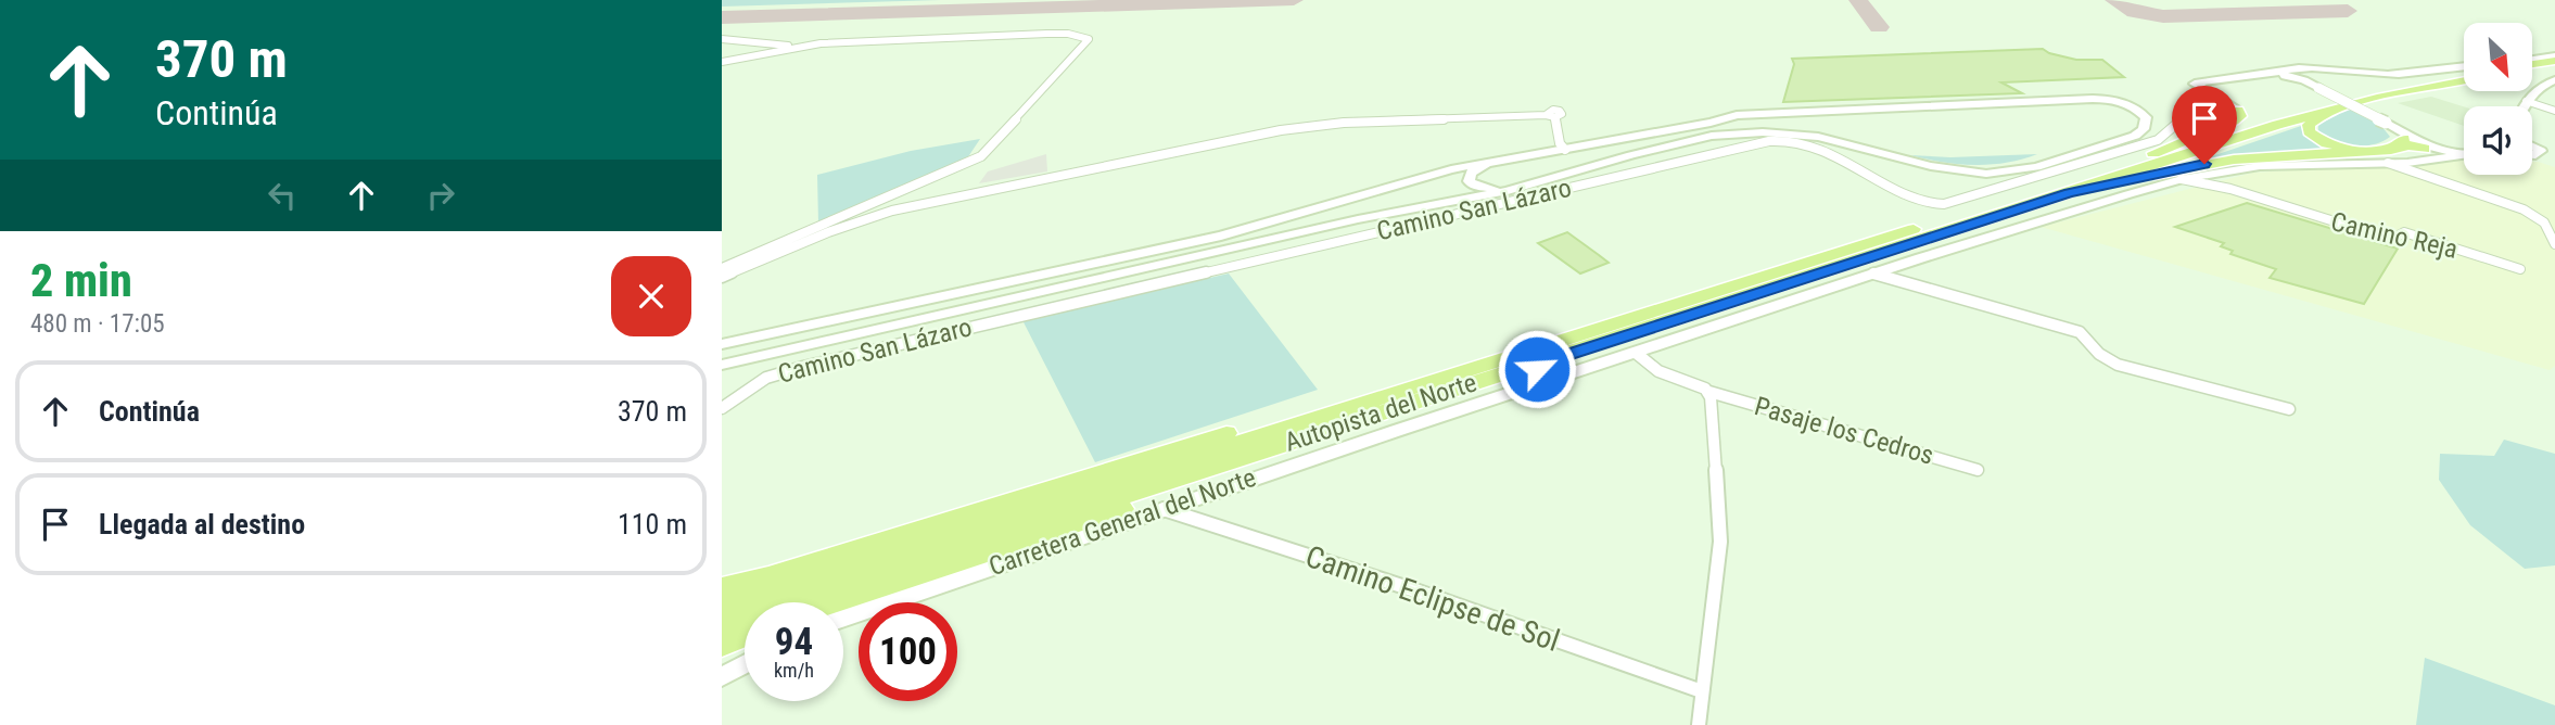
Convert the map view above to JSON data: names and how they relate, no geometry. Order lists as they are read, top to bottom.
{
  "streets": {
    "highway": ["Autopista del Norte"],
    "main road": ["Carretera General del Norte"],
    "street": [
      "Camino San Lázaro",
      "Camino Reja",
      "Pasaje los Cedros",
      "Camino Eclipse de Sol"
    ]
  },
  "crossings": [
    ["Camino Reja", "Carretera General del Norte"],
    ["Pasaje los Cedros", "Carretera General del Norte"],
    ["Carretera General del Norte", "Camino Eclipse de Sol"]
  ],
  "north": "bottom right",
  "page": {
    "turn": ["370 m", "Continúa"],
    "heading": ["2 min", "480 m · 17:05"],
    "list": [
      {
        "name": "Continúa",
        "value": "370 m"
      },
      {
        "name": "Llegada al destino",
        "value": "110 m"
      }
    ],
    "speed": "94 km/h",
    "limit": "100"
  }
}
